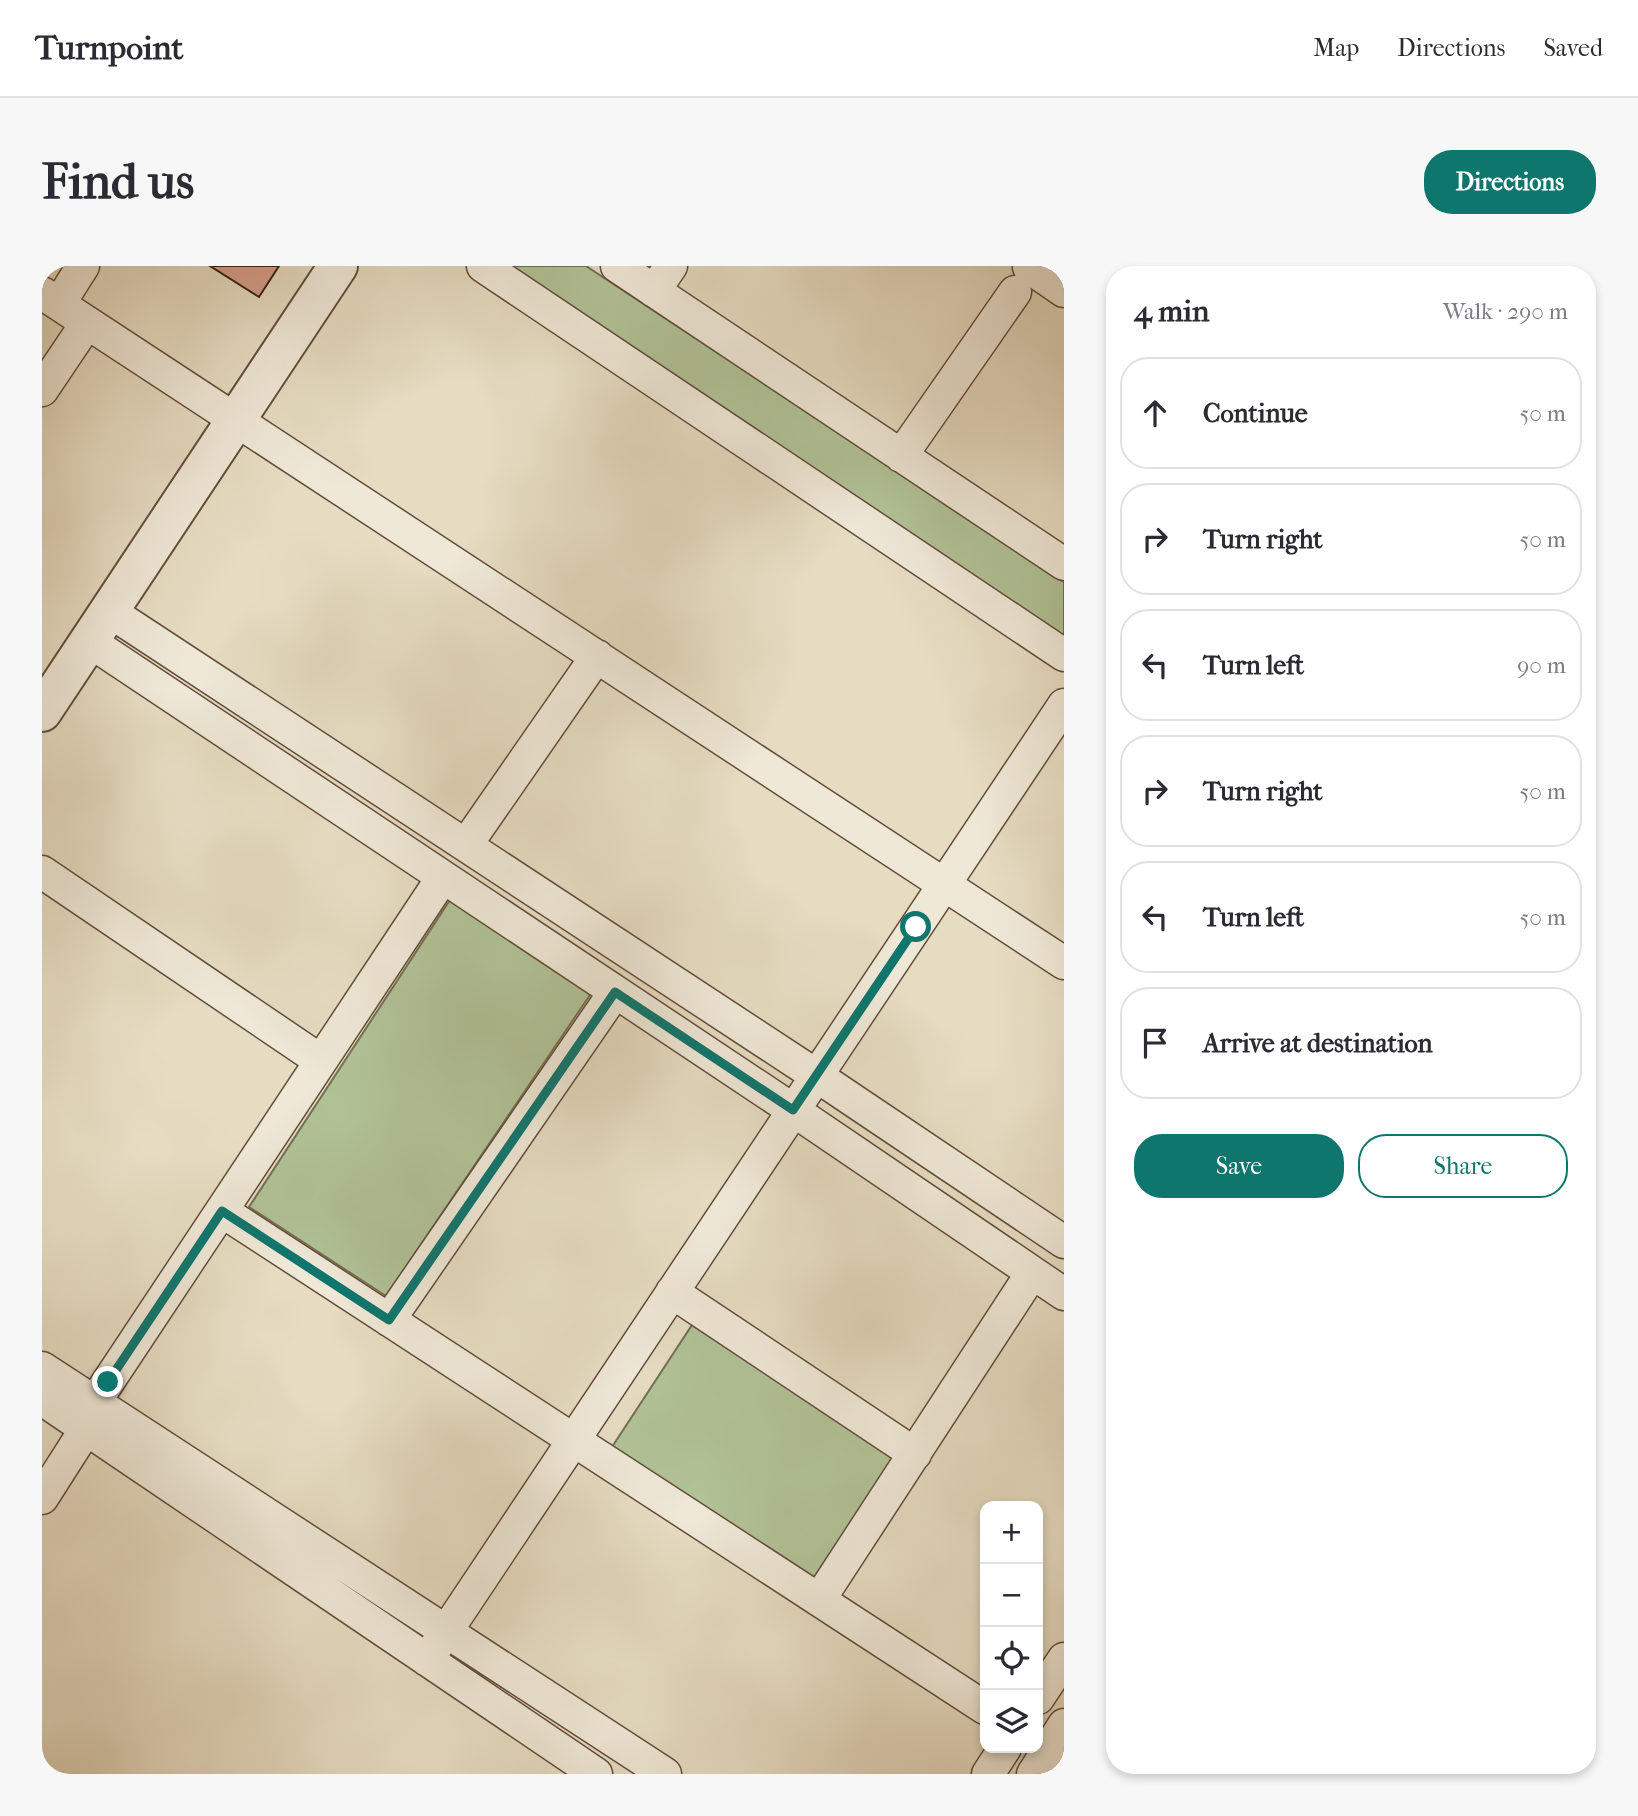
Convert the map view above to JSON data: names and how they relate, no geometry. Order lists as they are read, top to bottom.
{
  "page": {
    "header": "Turnpoint",
    "nav": ["Map", "Directions", "Saved"],
    "buttons": [
      "Directions",
      ["Save", "Share"]
    ],
    "title": "Find us",
    "heading": ["4 min", "Walk · 290 m"],
    "list": [
      ["Continue", "50 m"],
      ["Turn right", "50 m"],
      ["Turn left", "90 m"],
      ["Turn right", "50 m"],
      ["Turn left", "50 m"],
      "Arrive at destination"
    ],
    "map_buttons": ["+", "−"]
  }
}
